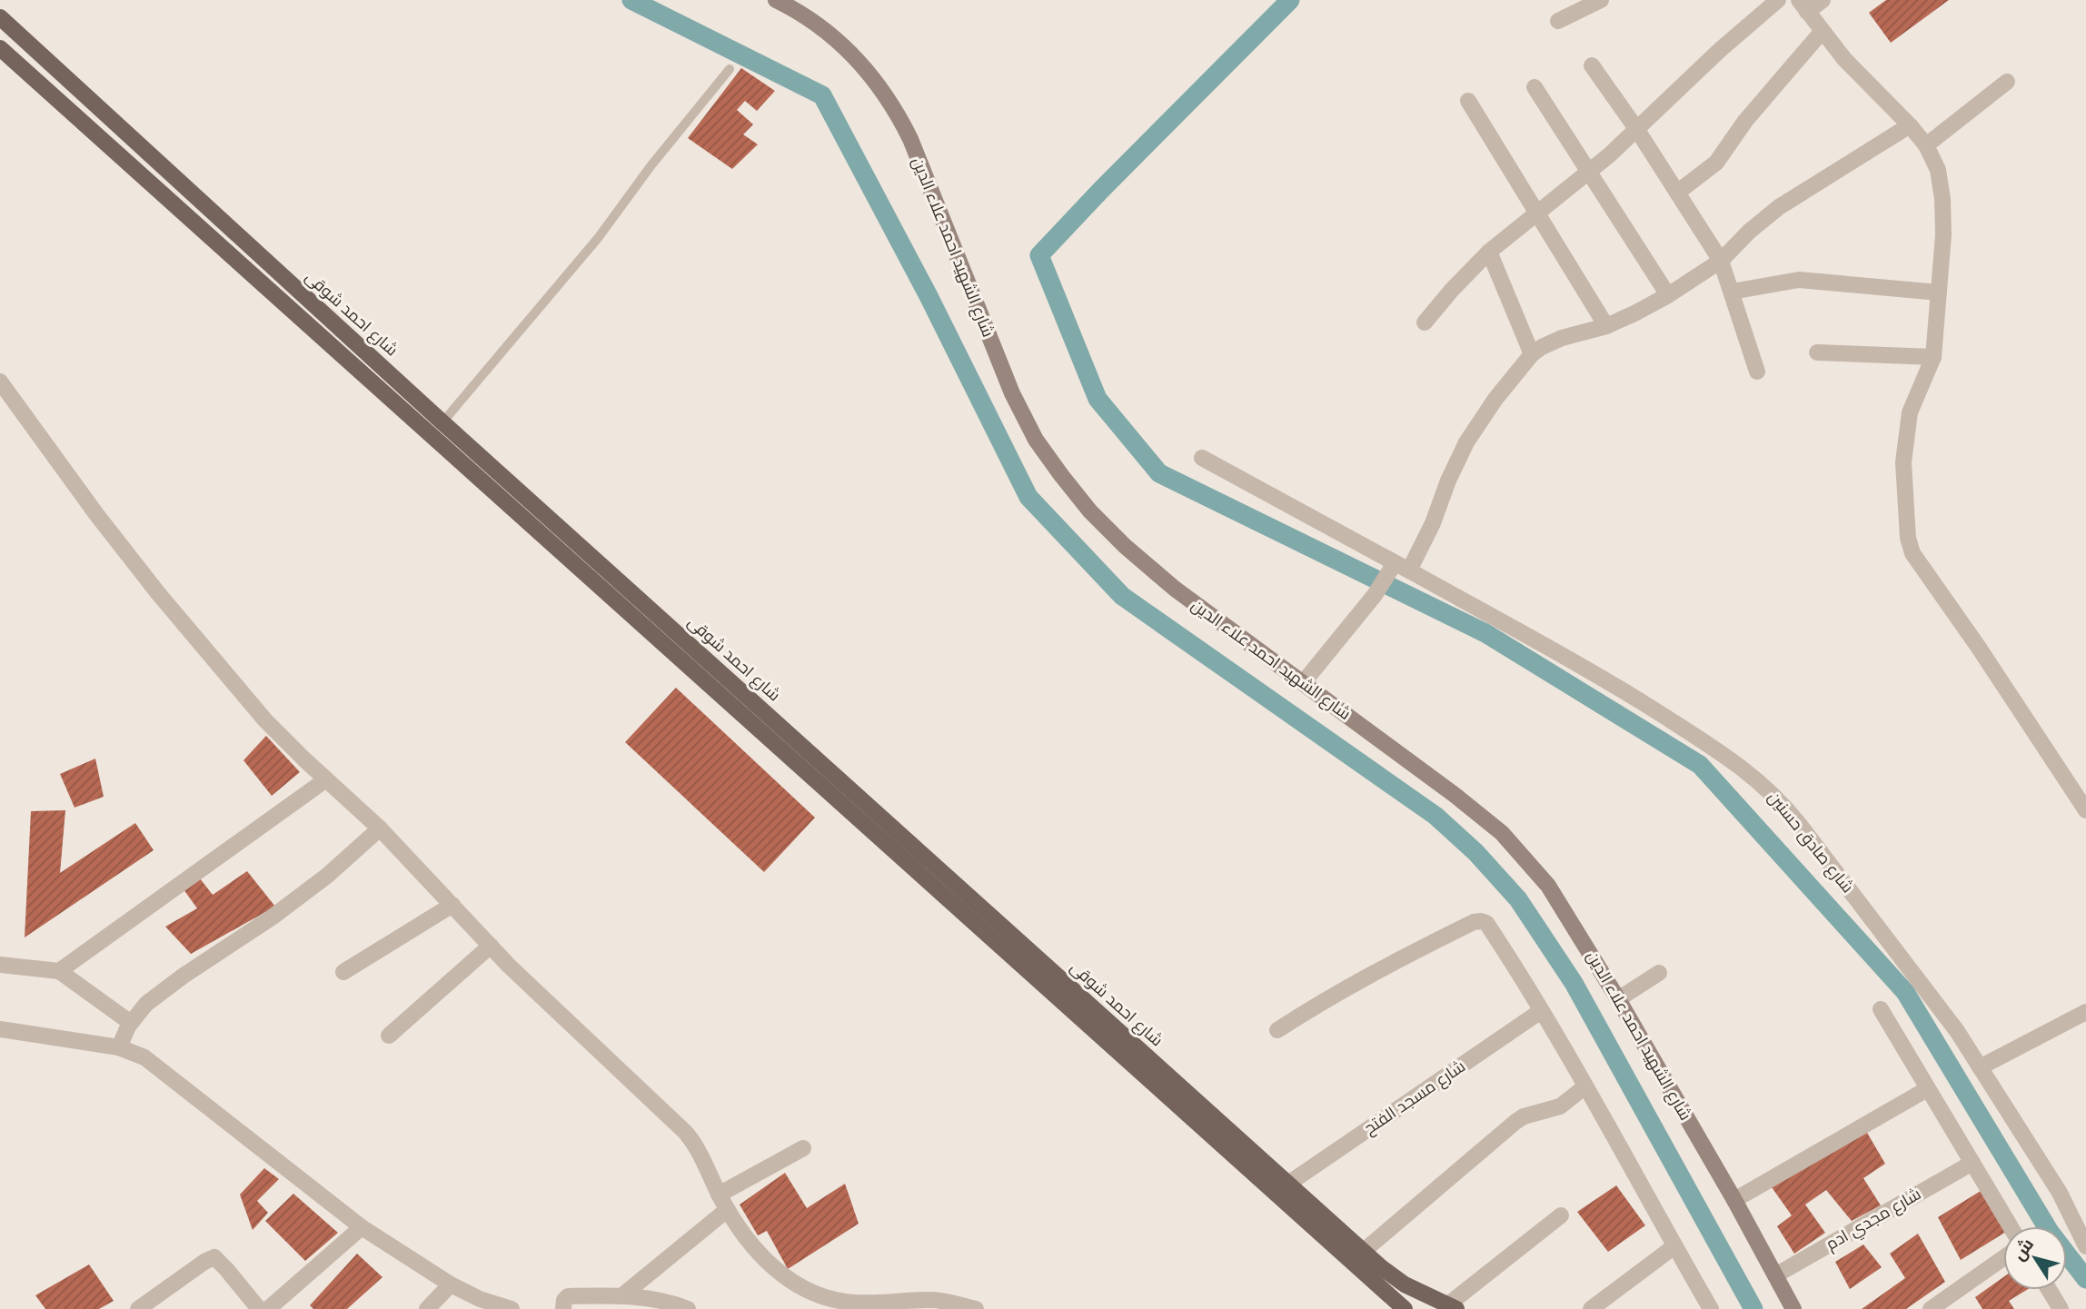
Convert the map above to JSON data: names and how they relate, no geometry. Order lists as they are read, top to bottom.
{
  "streets": {
    "main road": ["شارع الشهيد احمد علاء الدين", "شارع احمد شوقى"],
    "street": ["شارع صادق حسنين", "شارع مسجد الفتح", "شارع مجدي ادم"]
  },
  "crossings": [
    ["شارع الشهيد احمد علاء الدين", "شارع مجدي ادم"],
    ["شارع احمد شوقى", "شارع مسجد الفتح"]
  ],
  "north": "top left"
}
